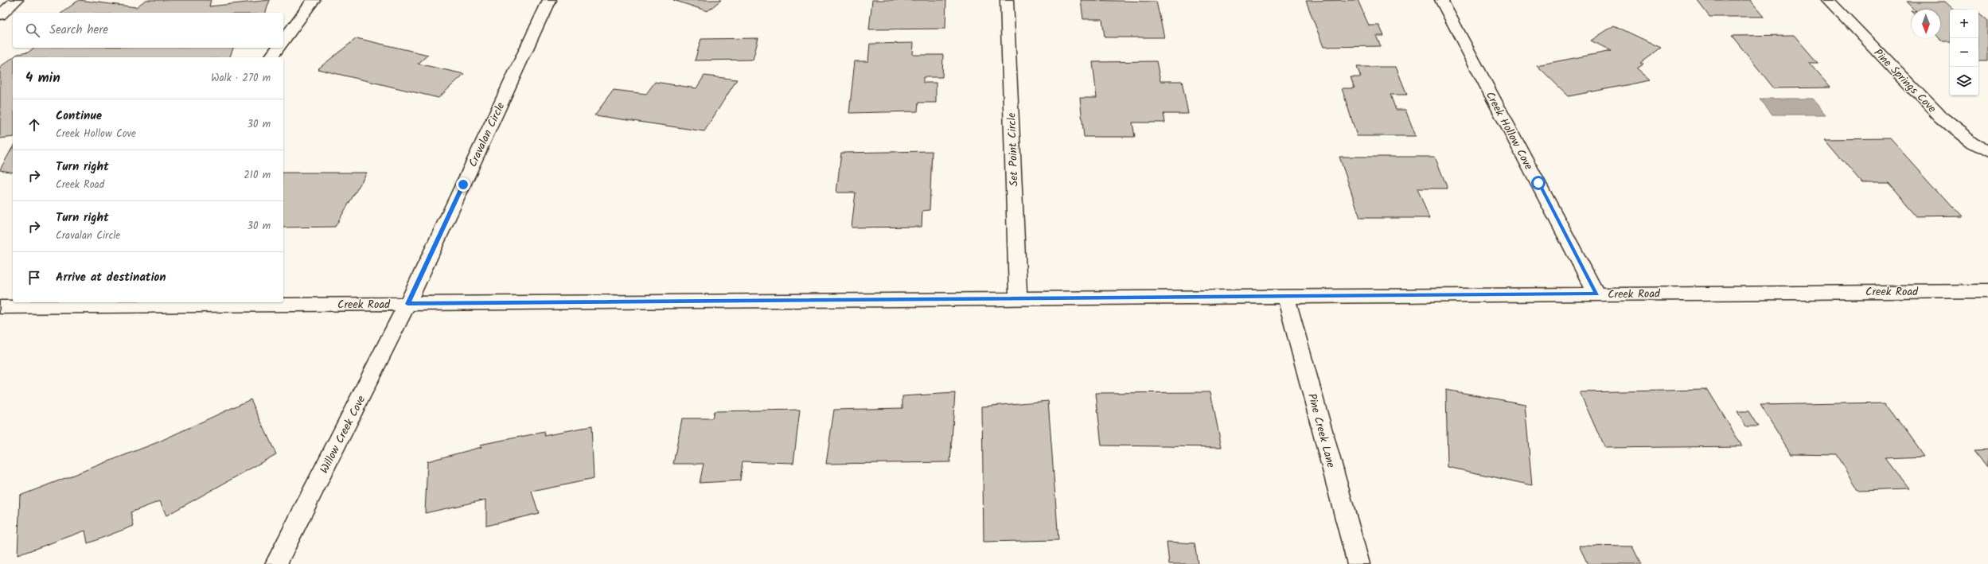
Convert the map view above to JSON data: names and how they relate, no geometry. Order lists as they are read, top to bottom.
{
  "streets": {
    "street": [
      "Pine Springs Cove",
      "Creek Hollow Cove",
      "Cravalan Circle",
      "Set Point Circle",
      "Creek Road",
      "Pine Creek Lane",
      "Willow Creek Cove"
    ]
  },
  "crossings": [
    ["Creek Hollow Cove", "Creek Road"],
    ["Cravalan Circle", "Creek Road"],
    ["Cravalan Circle", "Willow Creek Cove"],
    ["Set Point Circle", "Creek Road"],
    ["Creek Road", "Pine Creek Lane"],
    ["Creek Road", "Willow Creek Cove"]
  ],
  "north": "bottom",
  "page": {
    "map_buttons": ["+", "−"],
    "search": "Search here",
    "heading": ["4 min", "Walk · 270 m"],
    "list": [
      ["Continue", "Creek Hollow Cove", "30 m"],
      ["Turn right", "Creek Road", "210 m"],
      ["Turn right", "Cravalan Circle", "30 m"],
      "Arrive at destination"
    ]
  }
}
